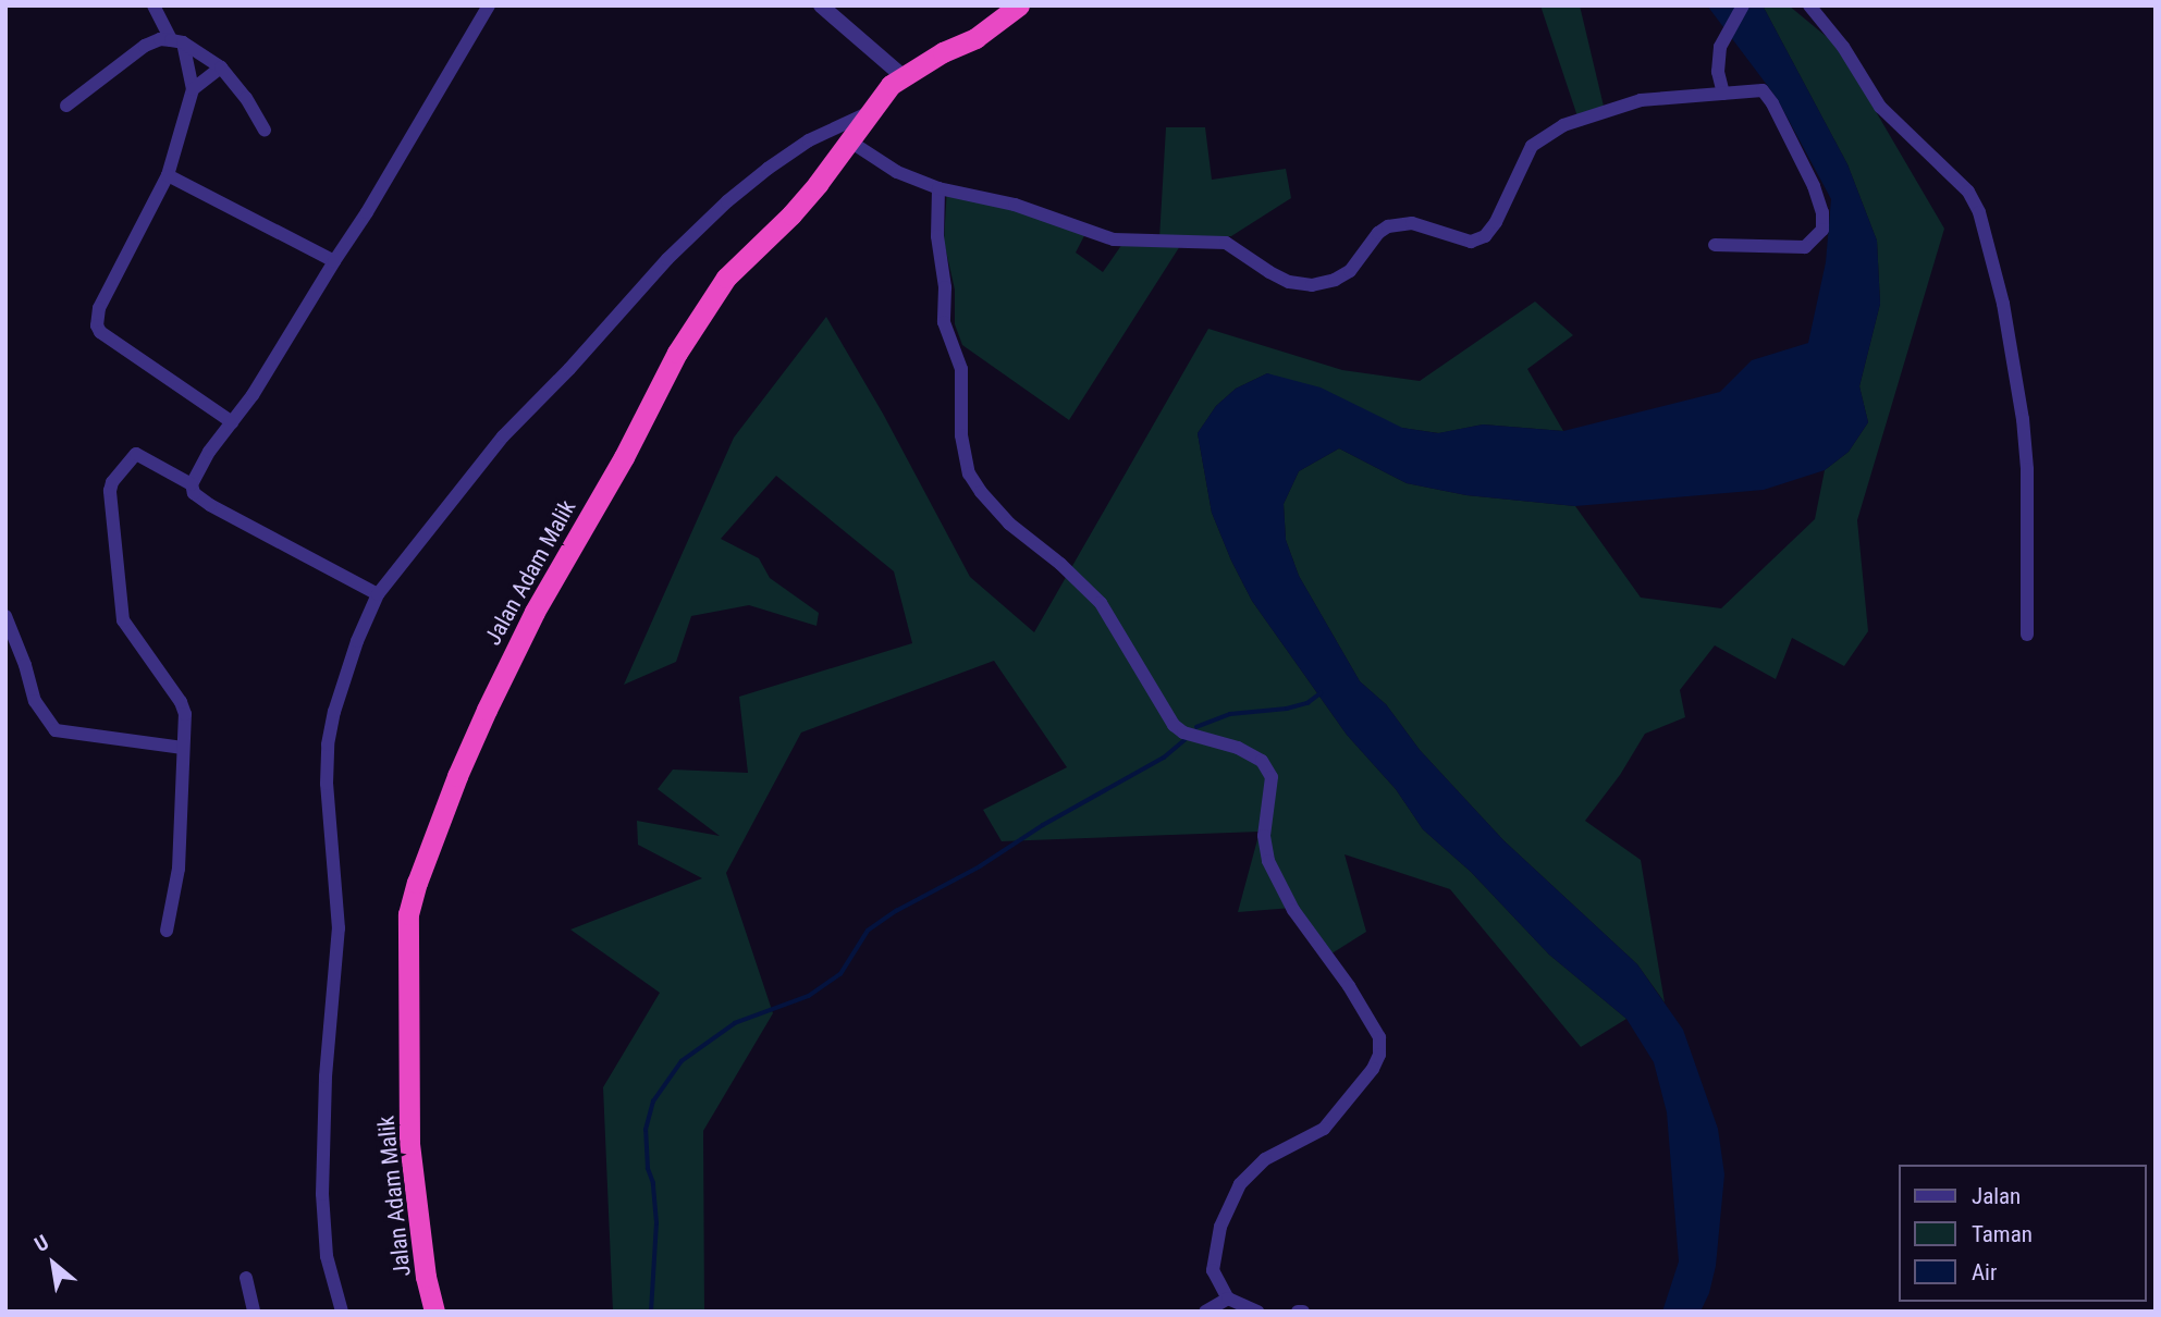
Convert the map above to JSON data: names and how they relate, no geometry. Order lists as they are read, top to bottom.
{
  "streets": {
    "highway": ["Jalan Adam Malik"]
  },
  "legend": ["Jalan", "Taman", "Air"],
  "north": "top left"
}
